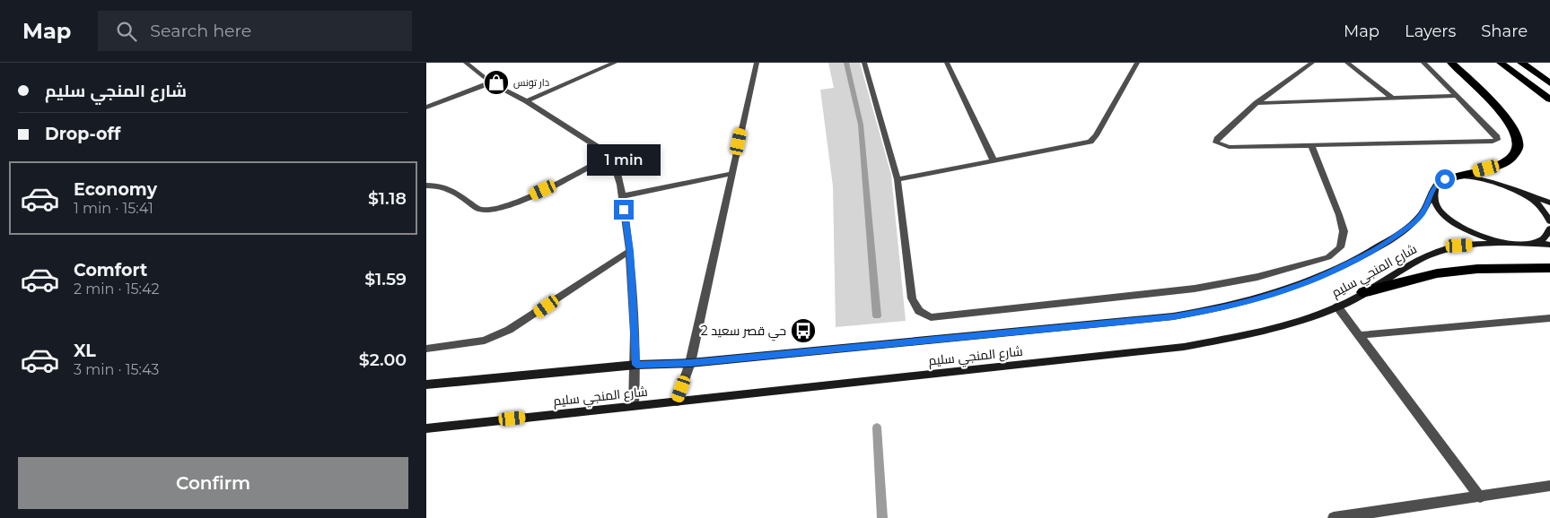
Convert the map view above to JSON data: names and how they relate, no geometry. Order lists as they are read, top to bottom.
{
  "streets": {
    "main road": ["شارع المنجي سليم"]
  },
  "places": {
    "shop": ["دار تونس"],
    "bus stop": ["2 حي قصر سعيد"]
  },
  "page": {
    "header": "Map",
    "search": "Search here",
    "nav": ["Map", "Layers", "Share"],
    "banner": ["شارع المنجي سليم", "Drop-off"],
    "bubble": "1 min",
    "list": [
      {
        "name": "Economy",
        "note": "1 min · 15:41",
        "value": "$1.18"
      },
      {
        "name": "Comfort",
        "note": "2 min · 15:42",
        "value": "$1.59"
      },
      {
        "name": "XL",
        "note": "3 min · 15:43",
        "value": "$2.00"
      }
    ],
    "buttons": "Confirm"
  }
}
